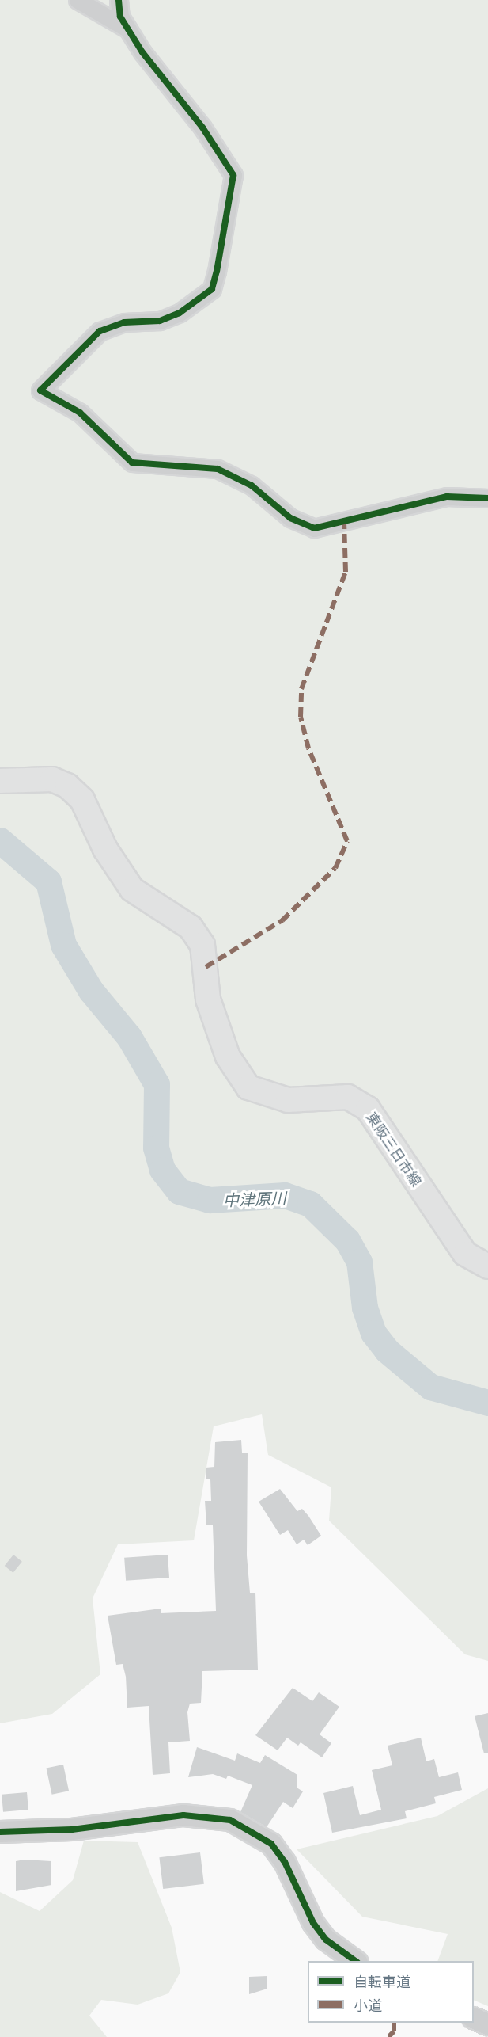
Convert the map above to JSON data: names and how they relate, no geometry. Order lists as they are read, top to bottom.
{
  "streets": {
    "main road": ["東阪三日市線"]
  },
  "water": ["中津原川"],
  "legend": ["自転車道", "小道"]
}
